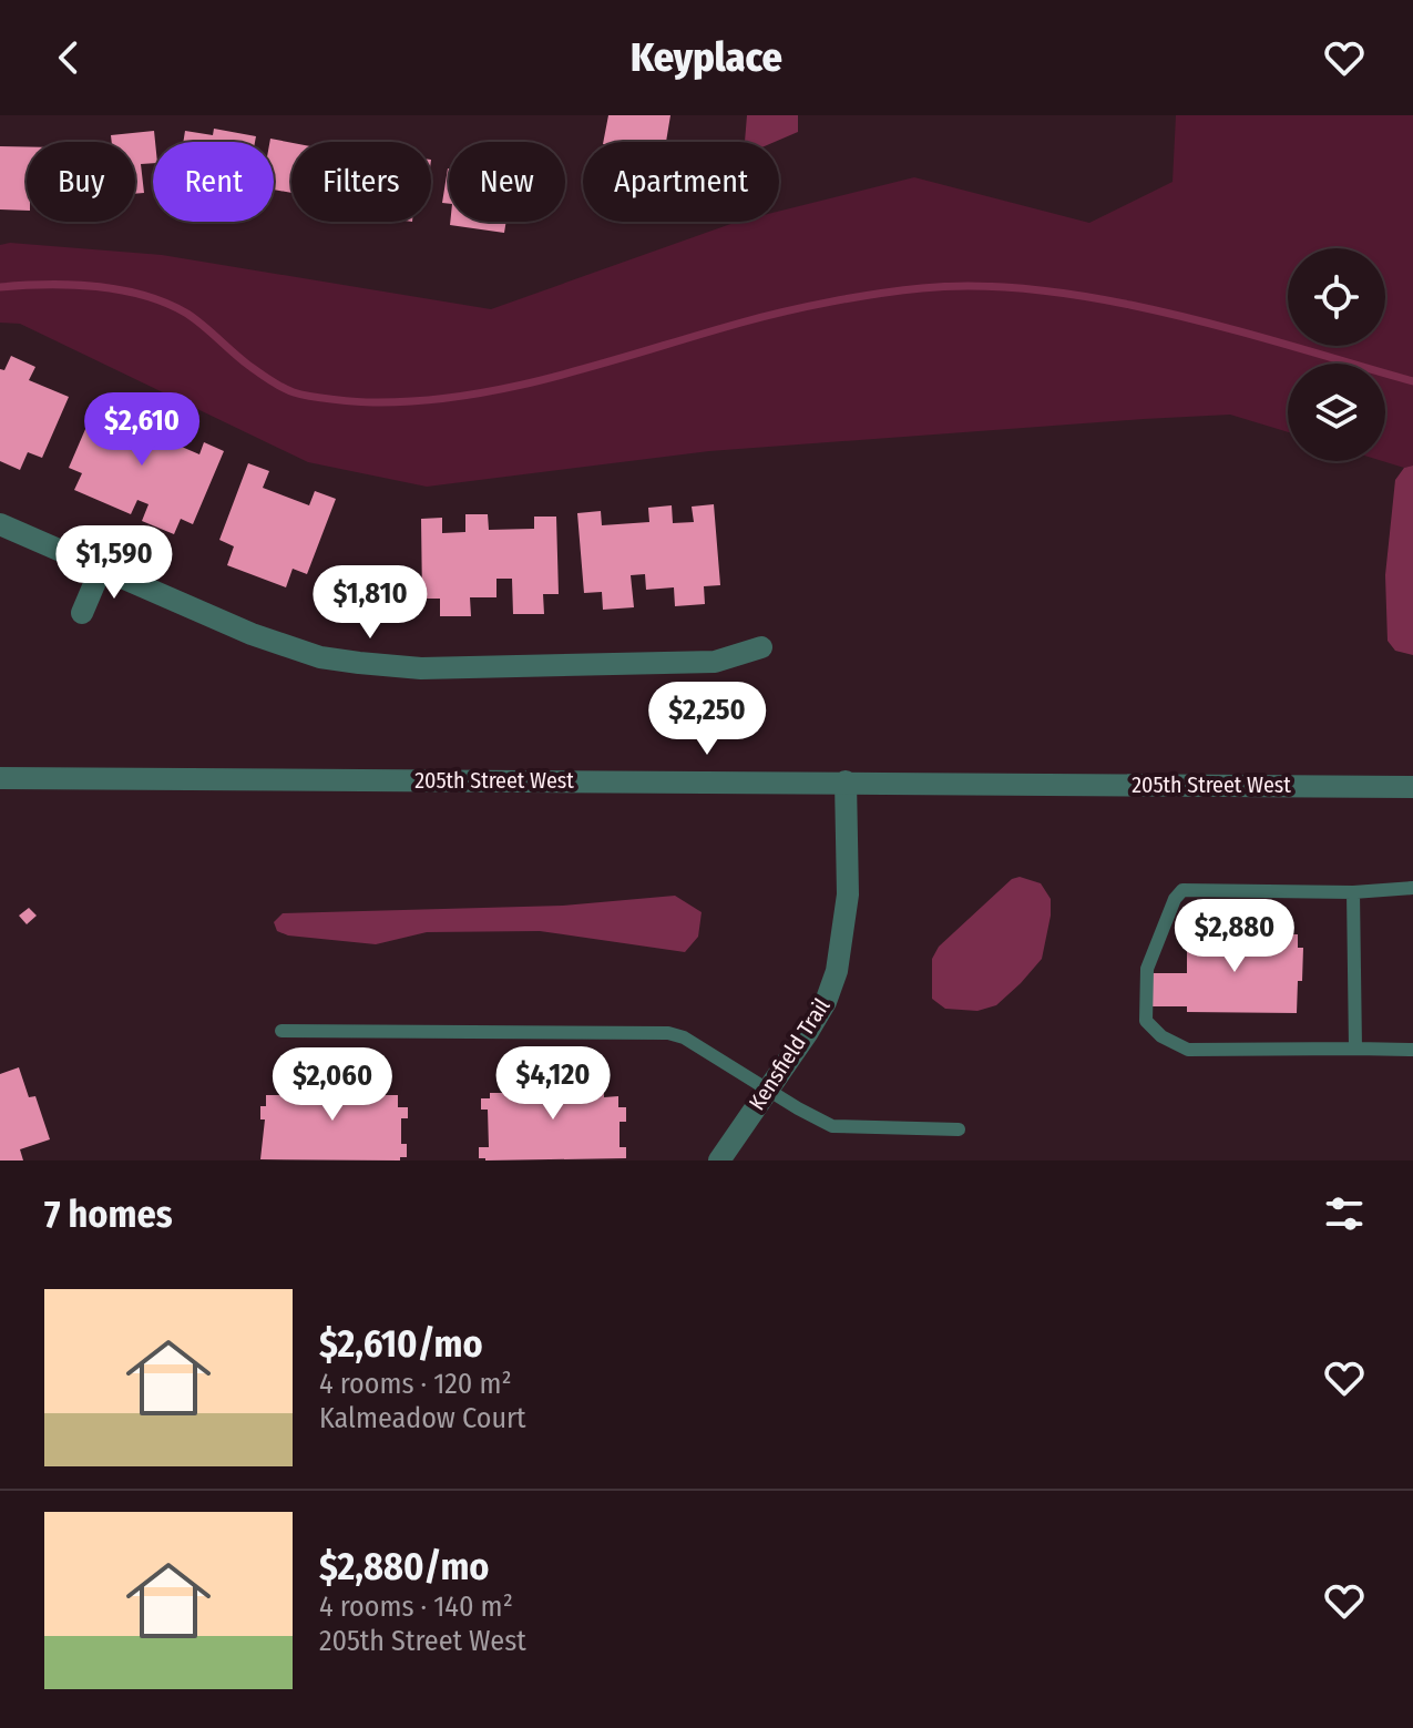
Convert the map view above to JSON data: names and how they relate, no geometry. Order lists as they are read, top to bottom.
{
  "streets": {
    "street": ["205th Street West", "Kensfield Trail"]
  },
  "crossings": [
    ["205th Street West", "Kensfield Trail"]
  ],
  "page": {
    "header": "Keyplace",
    "chip": [
      "Buy",
      "Rent",
      "Filters",
      "New",
      "Apartment"
    ],
    "price": [
      "$2,610",
      "$1,590",
      "$1,810",
      "$2,250",
      "$2,880",
      "$4,120",
      "$2,060"
    ],
    "heading": "7 homes",
    "list": [
      {
        "name": "$2,610/mo",
        "note": "4 rooms · 120 m² · Kalmeadow Court"
      },
      {
        "name": "$2,880/mo",
        "note": "4 rooms · 140 m² · 205th Street West"
      }
    ]
  }
}
